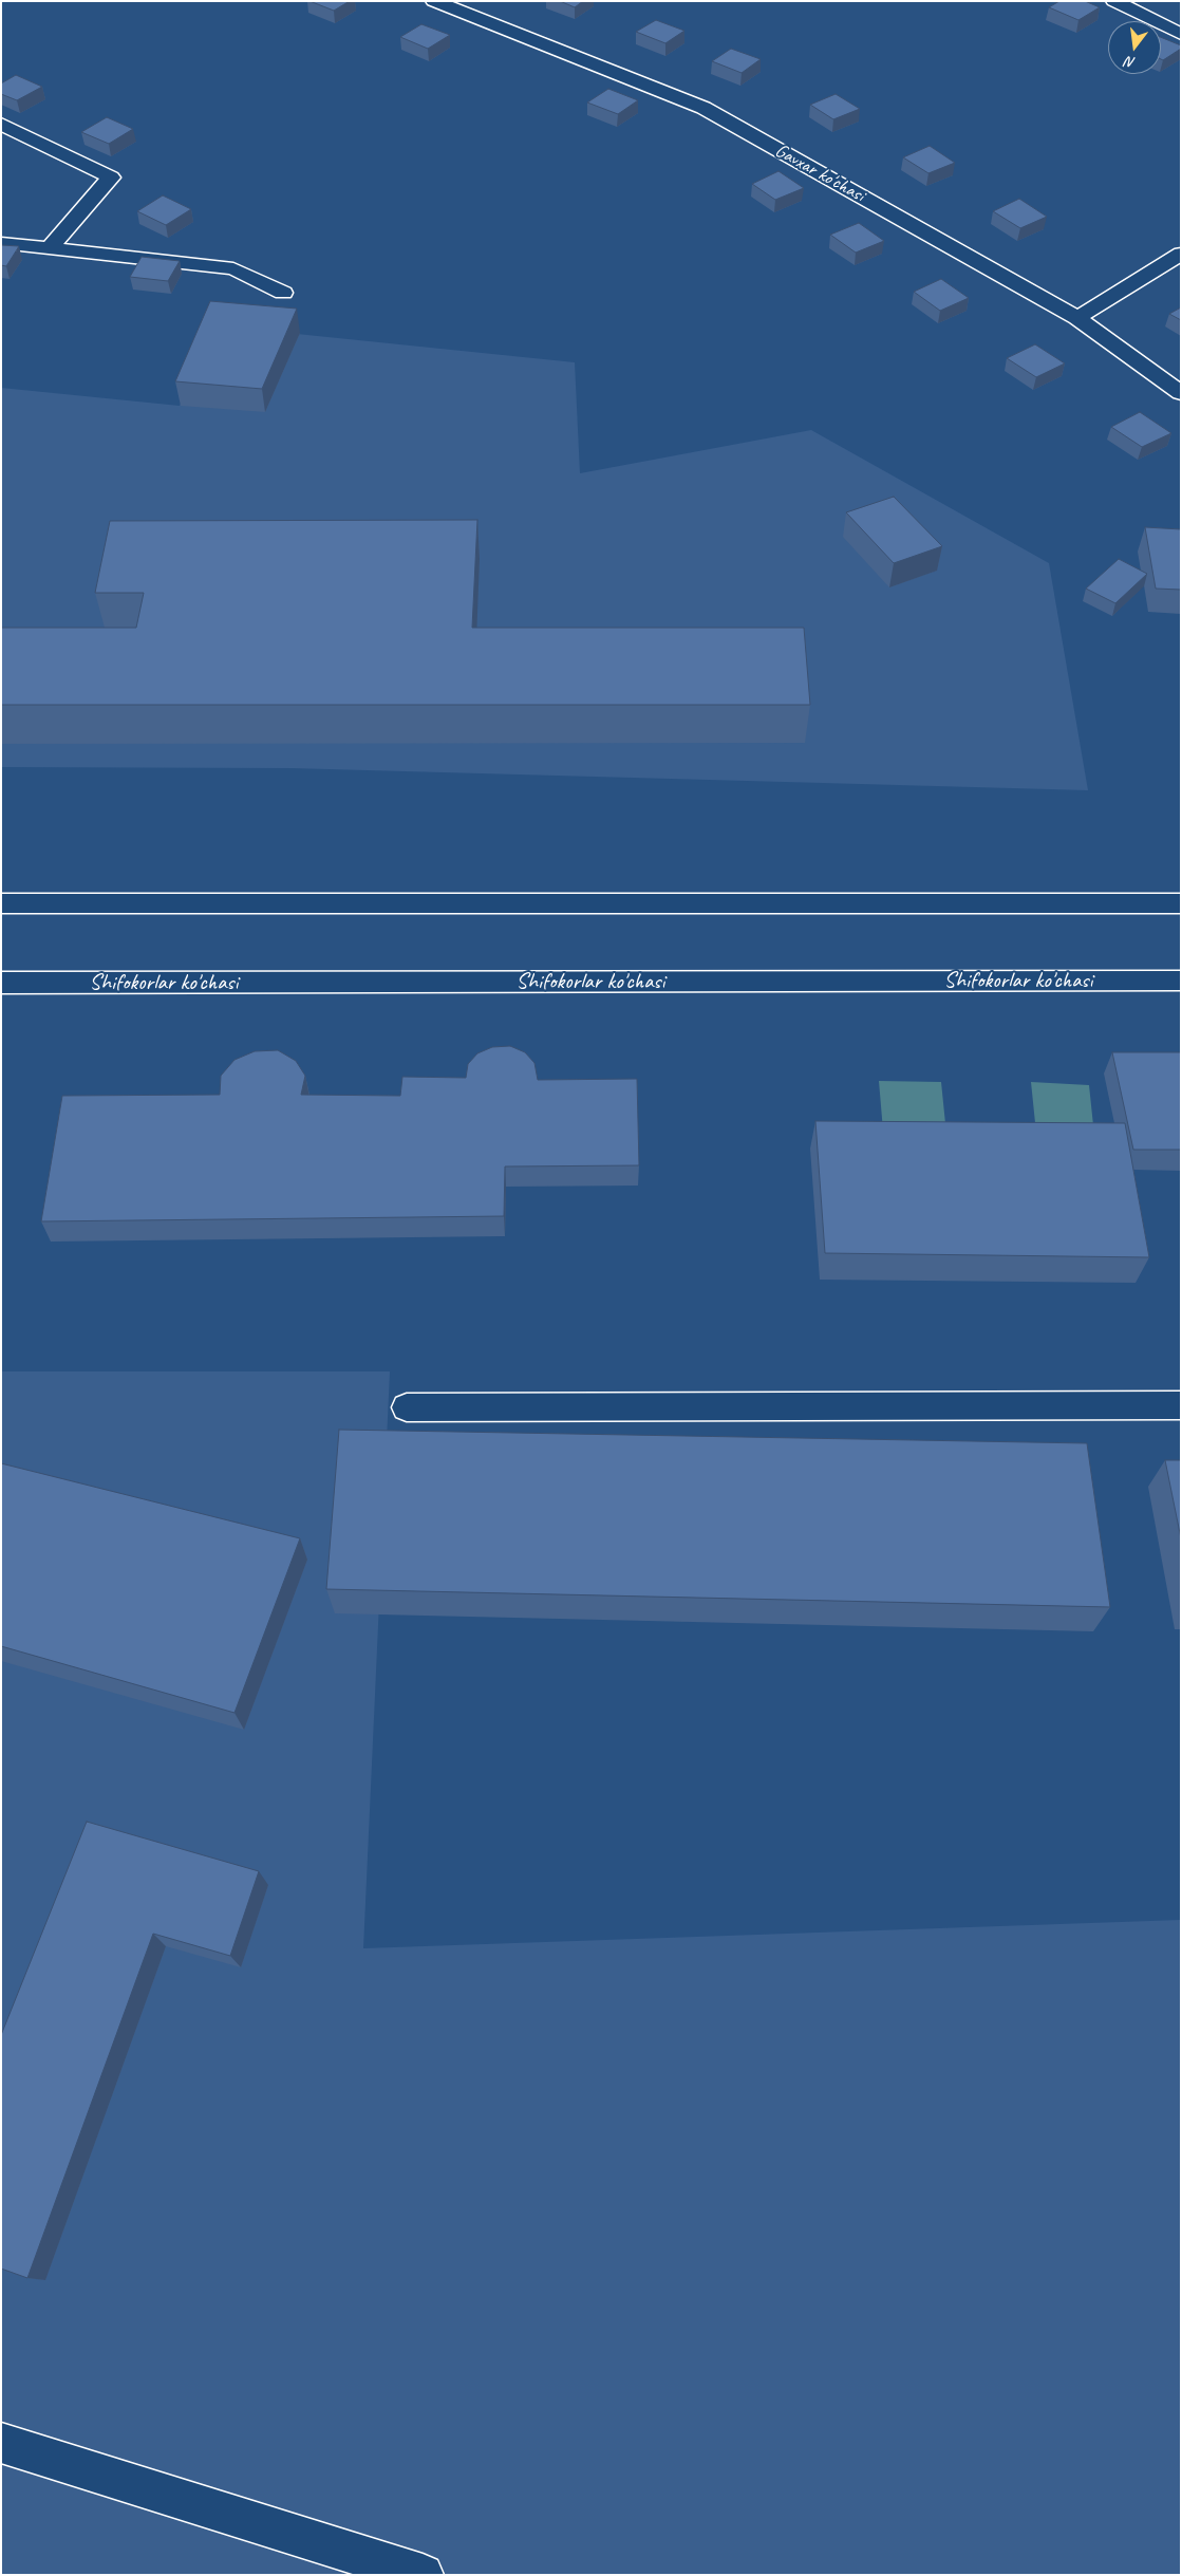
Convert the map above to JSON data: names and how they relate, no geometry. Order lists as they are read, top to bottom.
{
  "streets": {
    "street": ["Gavxar ko'chasi", "Shifokorlar ko'chasi"]
  },
  "north": "bottom"
}
